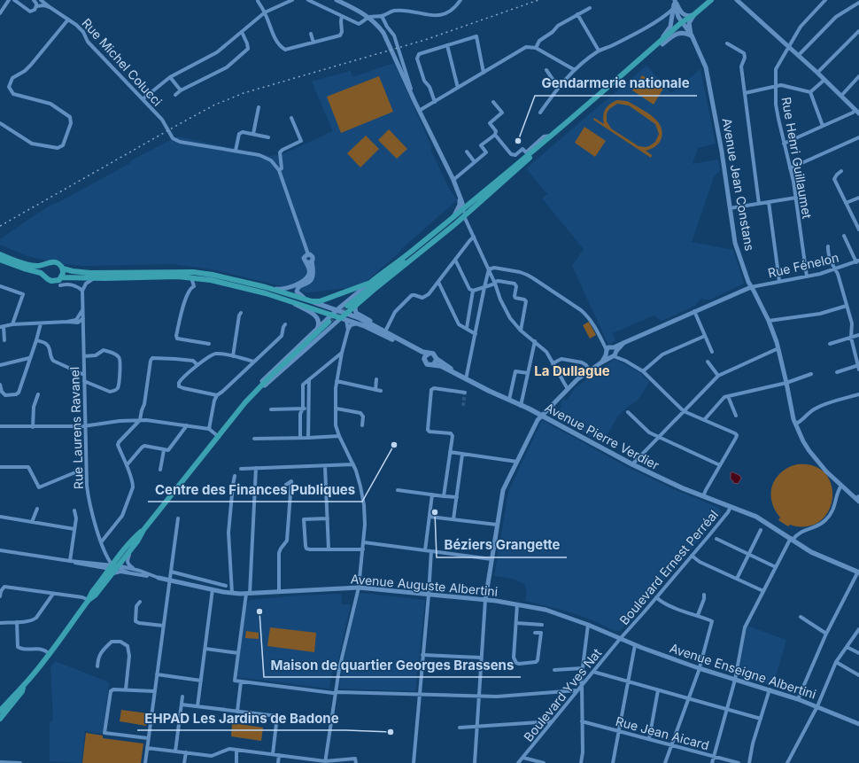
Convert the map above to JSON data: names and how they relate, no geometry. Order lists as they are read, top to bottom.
{
  "streets": {
    "main road": ["Avenue Pierre Verdier"],
    "street": [
      "Rue Michel Colucci",
      "Rue Henri Guillaumet",
      "Avenue Jean Constans",
      "Rue Fénelon",
      "Rue Laurens Ravanel",
      "Boulevard Ernest Perréal",
      "Avenue Auguste Albertini",
      "Avenue Enseigne Albertini",
      "Boulevard Yves Nat",
      "Rue Jean Aicard"
    ]
  },
  "crossings": [
    ["Rue Henri Guillaumet", "Rue Fénelon"],
    ["Avenue Jean Constans", "Rue Fénelon"],
    ["Avenue Pierre Verdier", "Boulevard Ernest Perréal"],
    ["Boulevard Ernest Perréal", "Avenue Auguste Albertini"],
    ["Boulevard Ernest Perréal", "Avenue Enseigne Albertini"],
    ["Boulevard Ernest Perréal", "Boulevard Yves Nat"],
    ["Avenue Auguste Albertini", "Avenue Enseigne Albertini"],
    ["Avenue Auguste Albertini", "Boulevard Yves Nat"],
    ["Avenue Enseigne Albertini", "Boulevard Yves Nat"]
  ],
  "districts": ["La Dullague"],
  "places": [
    "Gendarmerie nationale",
    "Centre des Finances Publiques",
    "Béziers Grangette",
    "Maison de quartier Georges Brassens",
    "EHPAD Les Jardins de Badone"
  ]
}
